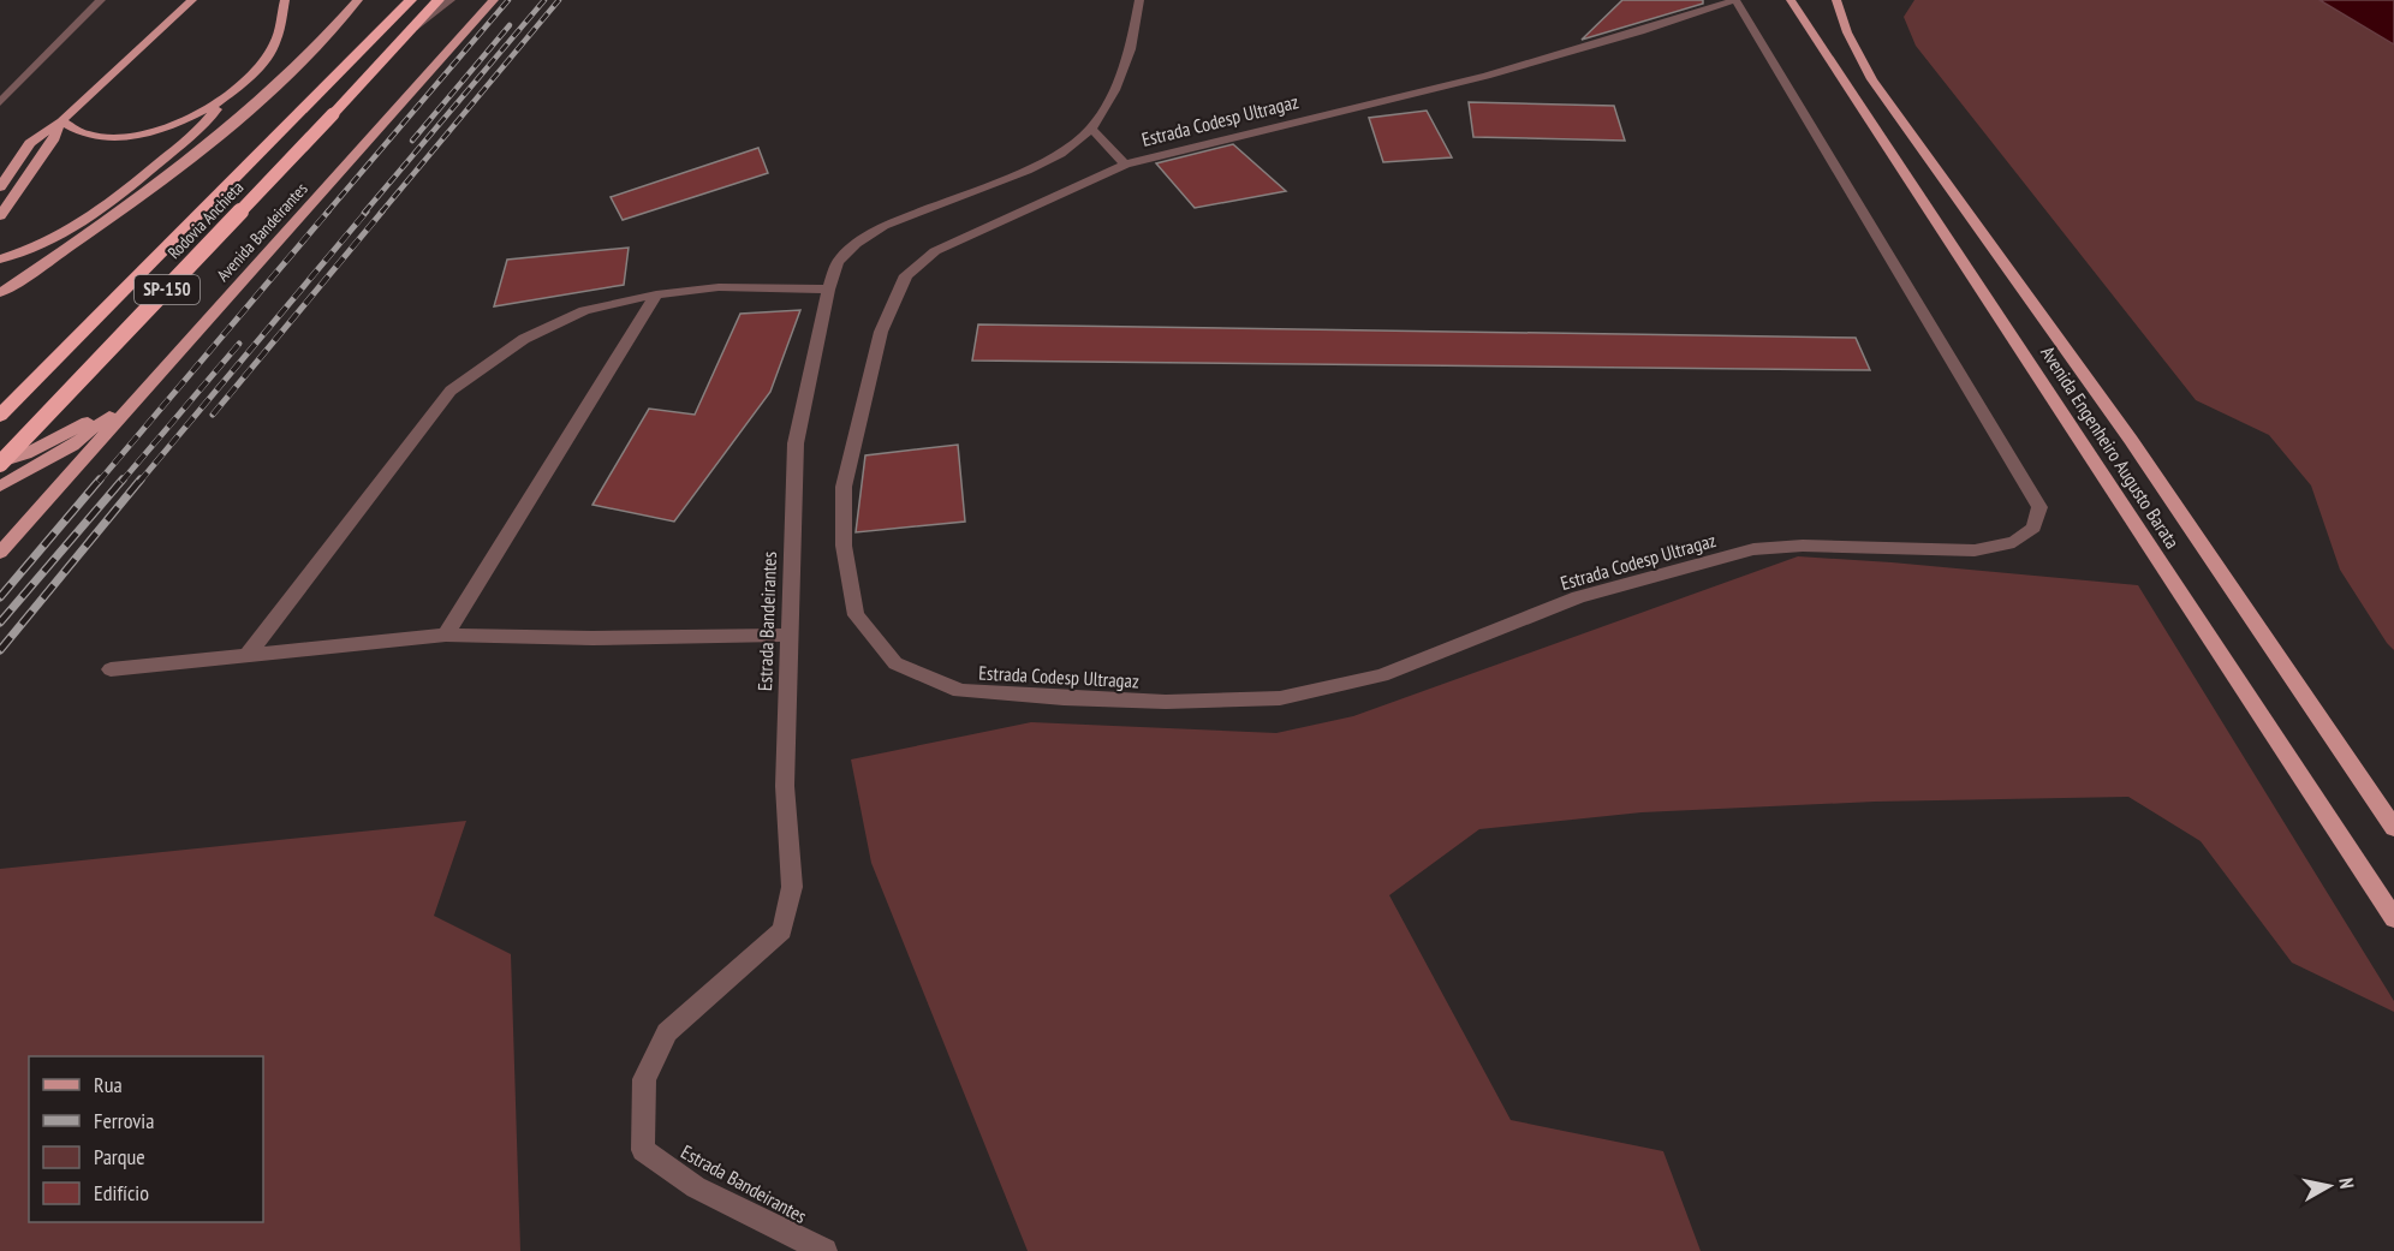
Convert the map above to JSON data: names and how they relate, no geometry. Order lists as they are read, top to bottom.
{
  "streets": {
    "highway": ["Rodovia Anchieta", "SP-150"],
    "main road": ["Avenida Bandeirantes", "Avenida Engenheiro Augusto Barata"],
    "street": ["Estrada Codesp Ultragaz", "Estrada Bandeirantes"]
  },
  "legend": [
    "Rua",
    "Ferrovia",
    "Parque",
    "Edifício"
  ],
  "north": "right"
}
